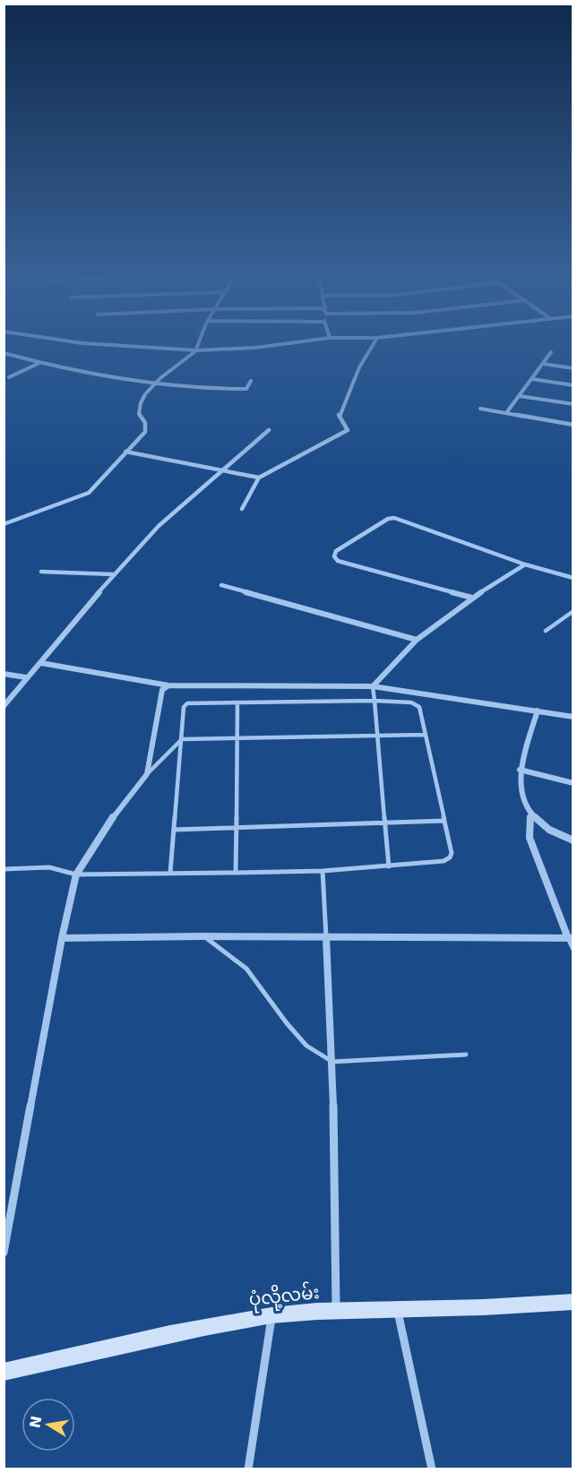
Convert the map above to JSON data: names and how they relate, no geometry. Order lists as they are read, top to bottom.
{
  "streets": {
    "main road": ["ပုံလို့လမ်း"]
  },
  "north": "left"
}
